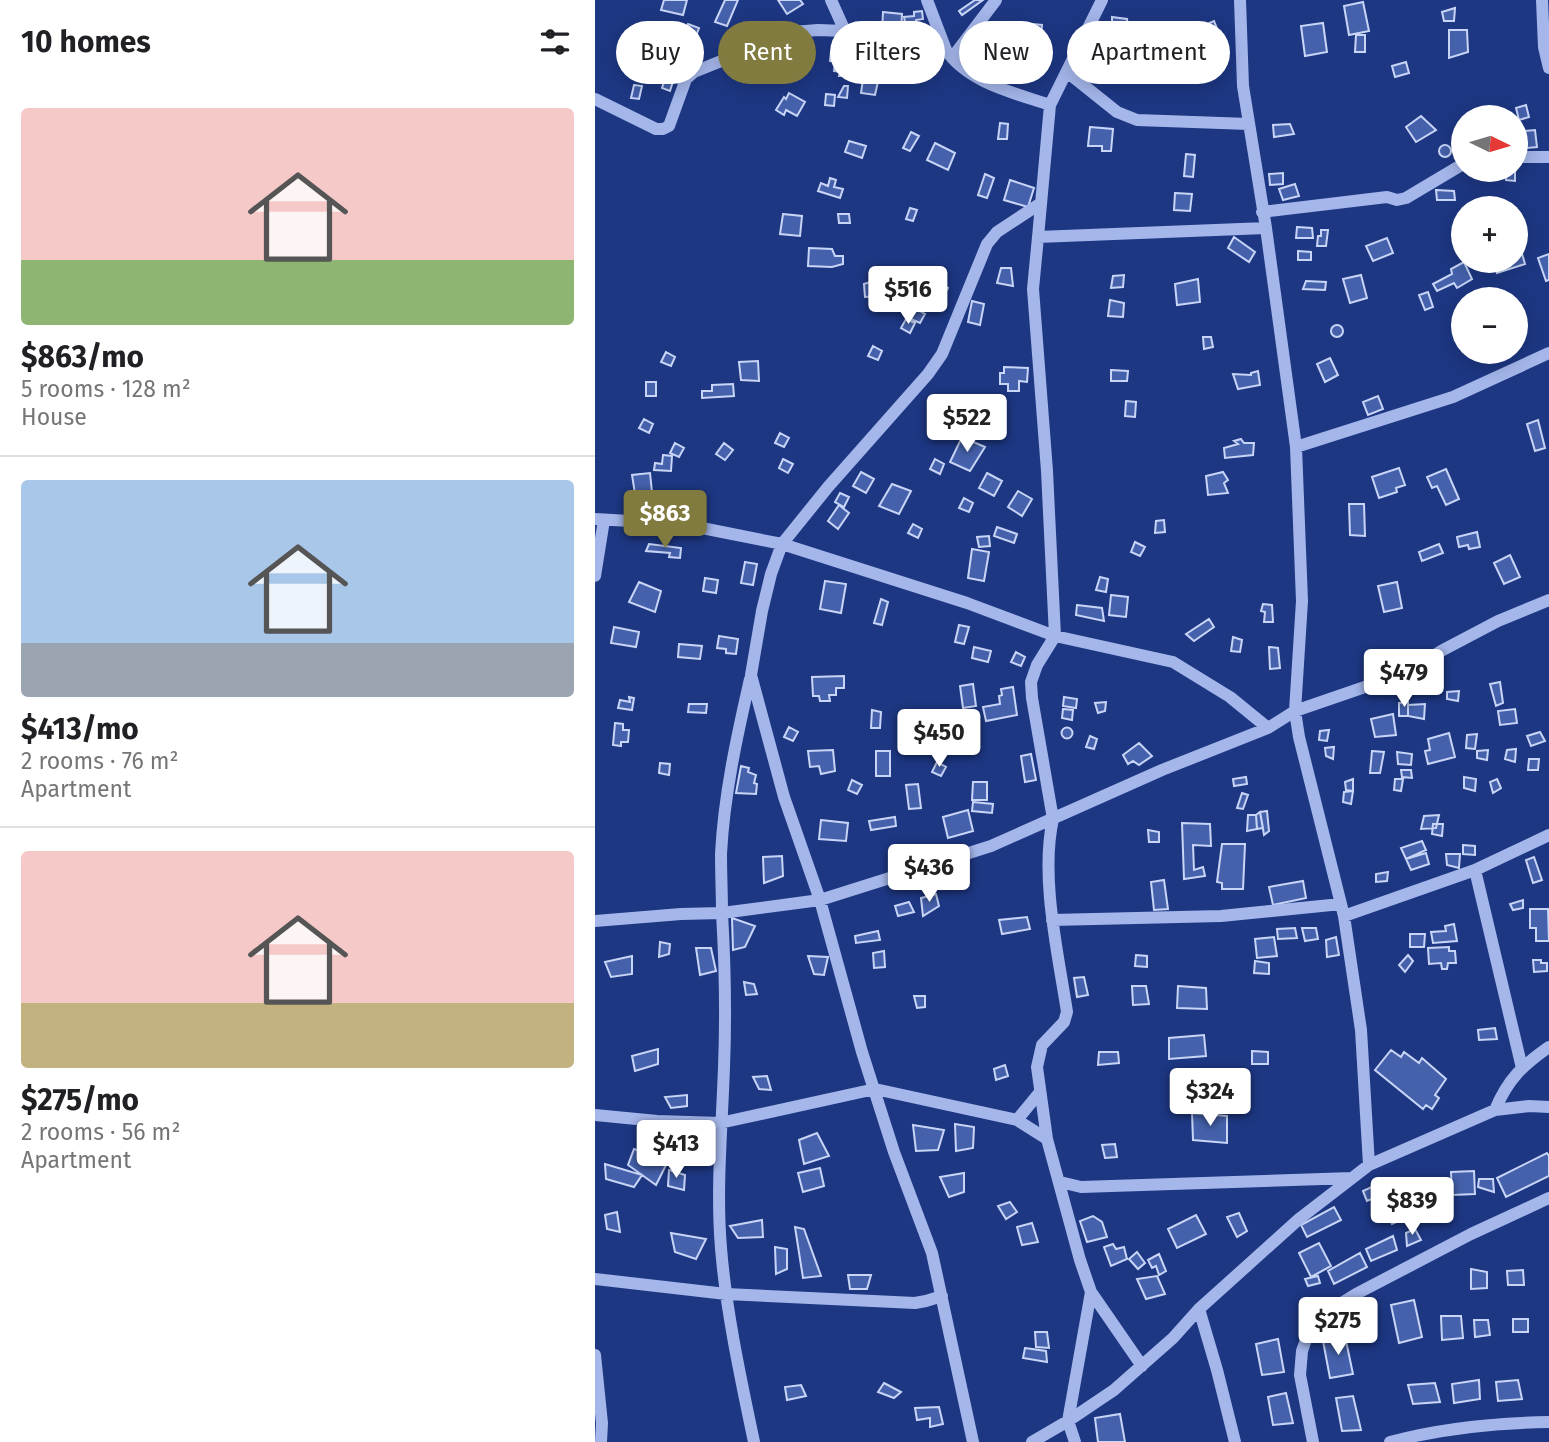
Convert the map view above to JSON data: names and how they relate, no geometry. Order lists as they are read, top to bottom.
{
  "north": "right",
  "page": {
    "heading": "10 homes",
    "chip": [
      "Buy",
      "Rent",
      "Filters",
      "New",
      "Apartment"
    ],
    "list": [
      {
        "name": "$863/mo",
        "note": "5 rooms · 128 m² · House"
      },
      {
        "name": "$413/mo",
        "note": "2 rooms · 76 m² · Apartment"
      },
      {
        "name": "$275/mo",
        "note": "2 rooms · 56 m² · Apartment"
      }
    ],
    "map_buttons": ["+", "−"],
    "price": [
      "$516",
      "$522",
      "$863",
      "$479",
      "$450",
      "$436",
      "$324",
      "$413",
      "$839",
      "$275"
    ]
  }
}
